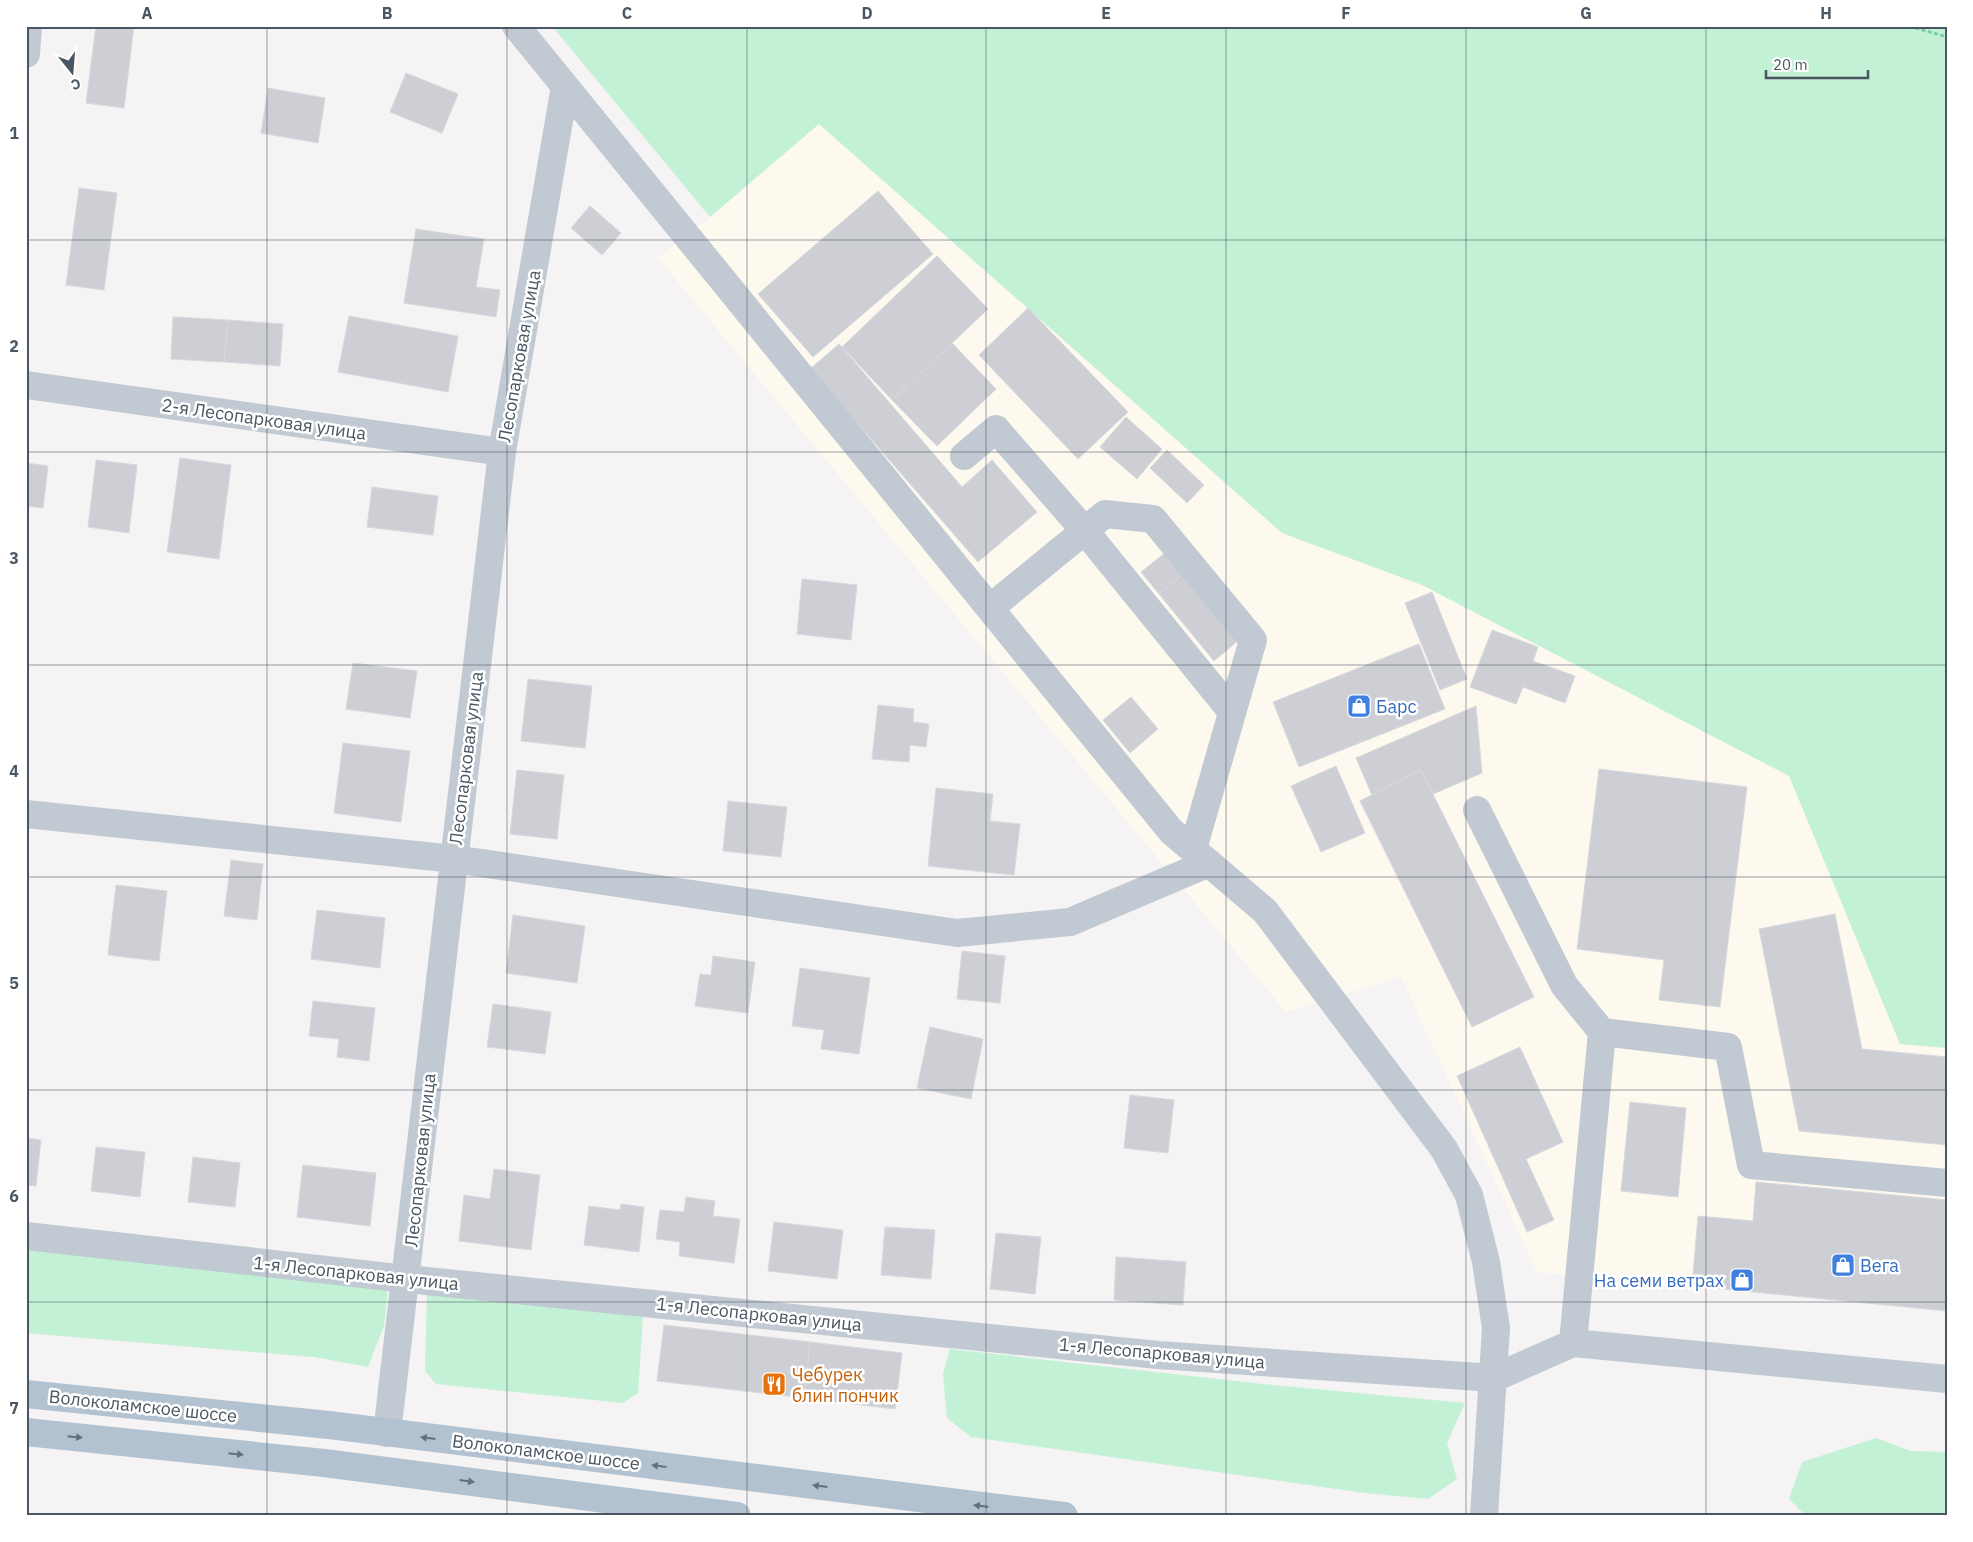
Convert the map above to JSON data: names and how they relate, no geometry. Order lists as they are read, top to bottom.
{
  "streets": {
    "main road": ["Волоколамское шоссе"],
    "street": ["Лесопарковая улица", "2-я Лесопарковая улица", "1-я Лесопарковая улица"]
  },
  "crossings": [
    ["Лесопарковая улица", "2-я Лесопарковая улица"],
    ["Лесопарковая улица", "1-я Лесопарковая улица"],
    ["Лесопарковая улица", "Волоколамское шоссе"]
  ],
  "places": {
    "shop": ["Барс", "Вега", "На семи ветрах"],
    "restaurant": ["Чебурек блин пончик"]
  },
  "scale_bar": "20 m",
  "north": "bottom",
  "grid": {
    "columns": [
      "A",
      "B",
      "C",
      "D",
      "E",
      "F",
      "G",
      "H"
    ],
    "rows": [
      "1",
      "2",
      "3",
      "4",
      "5",
      "6",
      "7"
    ]
  }
}
